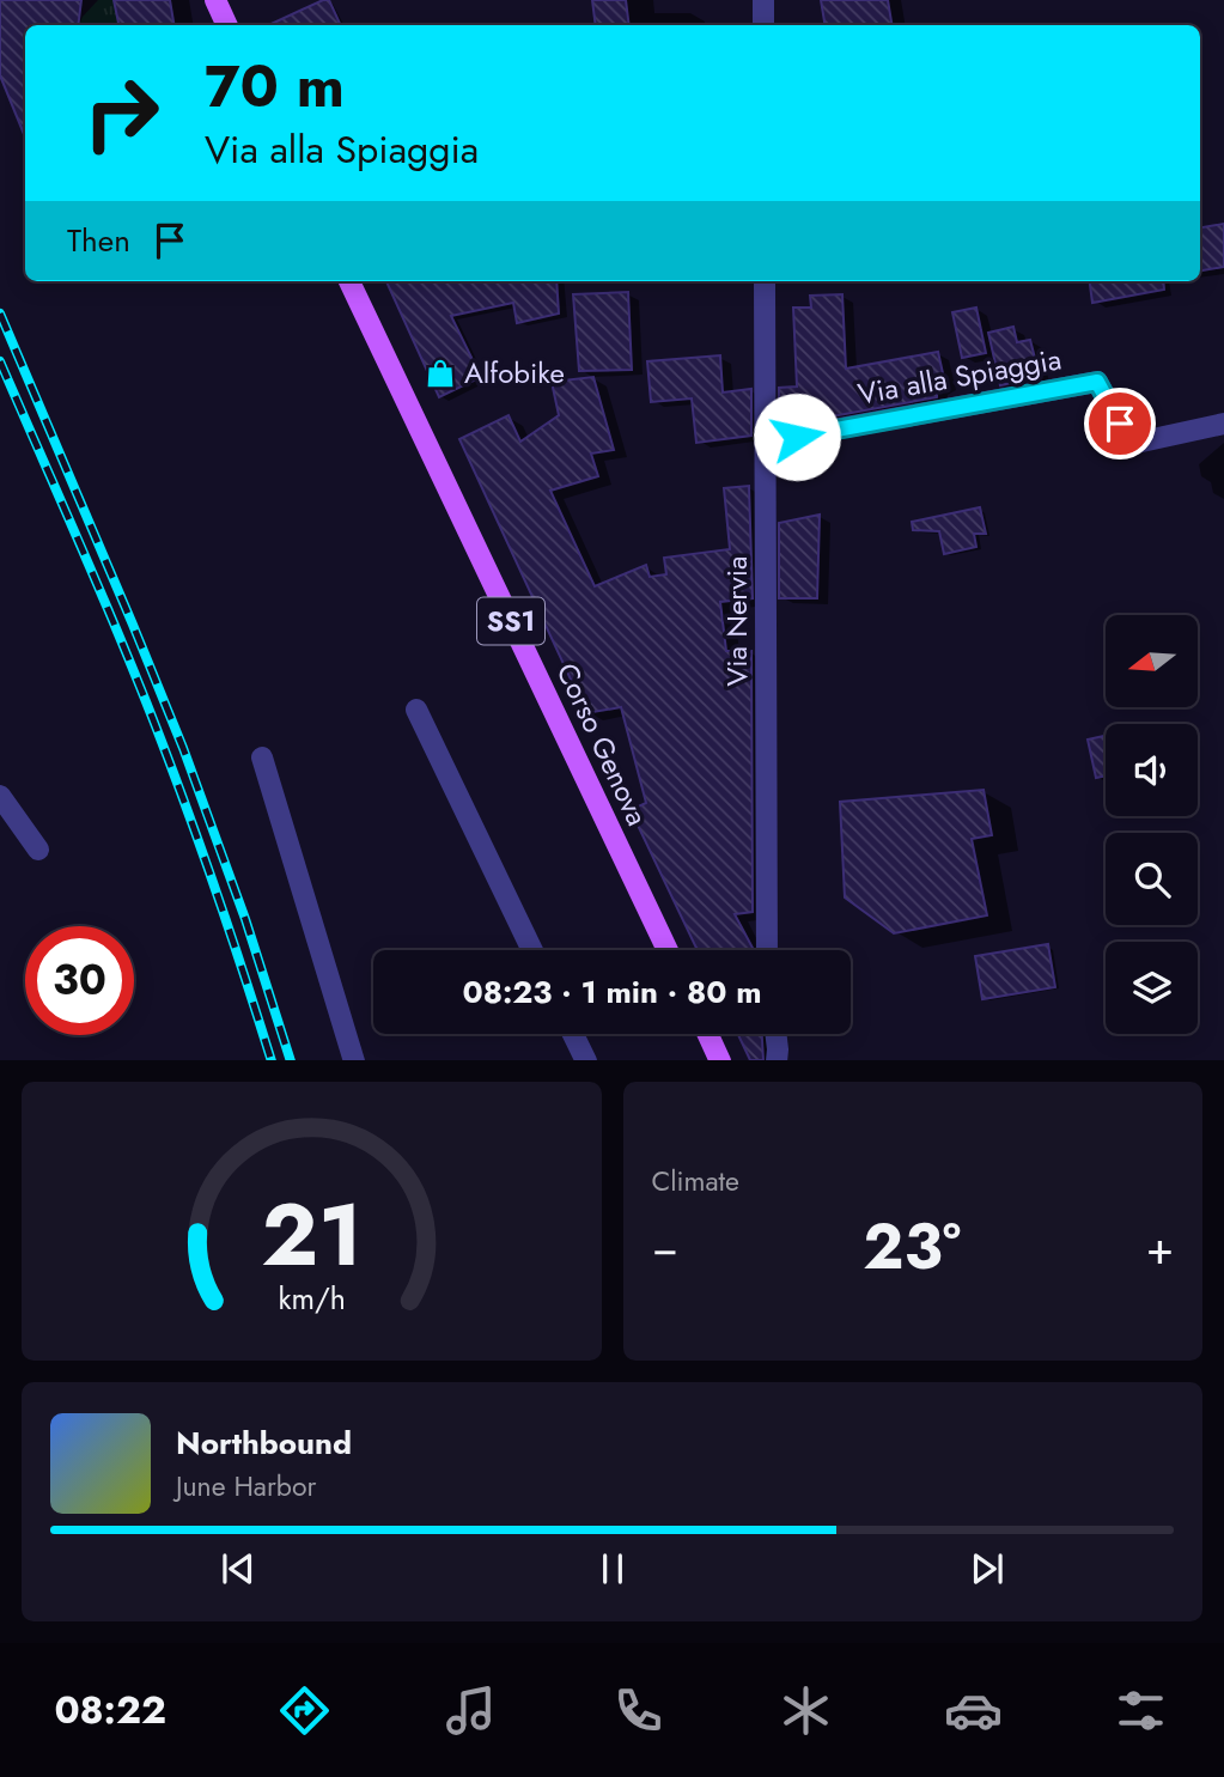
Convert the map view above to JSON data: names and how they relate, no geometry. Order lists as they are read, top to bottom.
{
  "streets": {
    "main road": ["SS1", "Corso Genova"],
    "street": ["Via alla Spiaggia", "Via Nervia"]
  },
  "crossings": [
    ["Via alla Spiaggia", "Via Nervia"]
  ],
  "places": {
    "shop": ["Alfobike"]
  },
  "north": "left",
  "page": {
    "turn": ["70 m", "Via alla Spiaggia"],
    "then": "Then",
    "limit": "30",
    "trip": "08:23 · 1 min · 80 m",
    "tile": "Climate",
    "heat": ["−", "23°", "+"],
    "song": ["Northbound", "June Harbor"],
    "tabs": "08:22",
    "gauge": ["21", "km/h"]
  }
}
